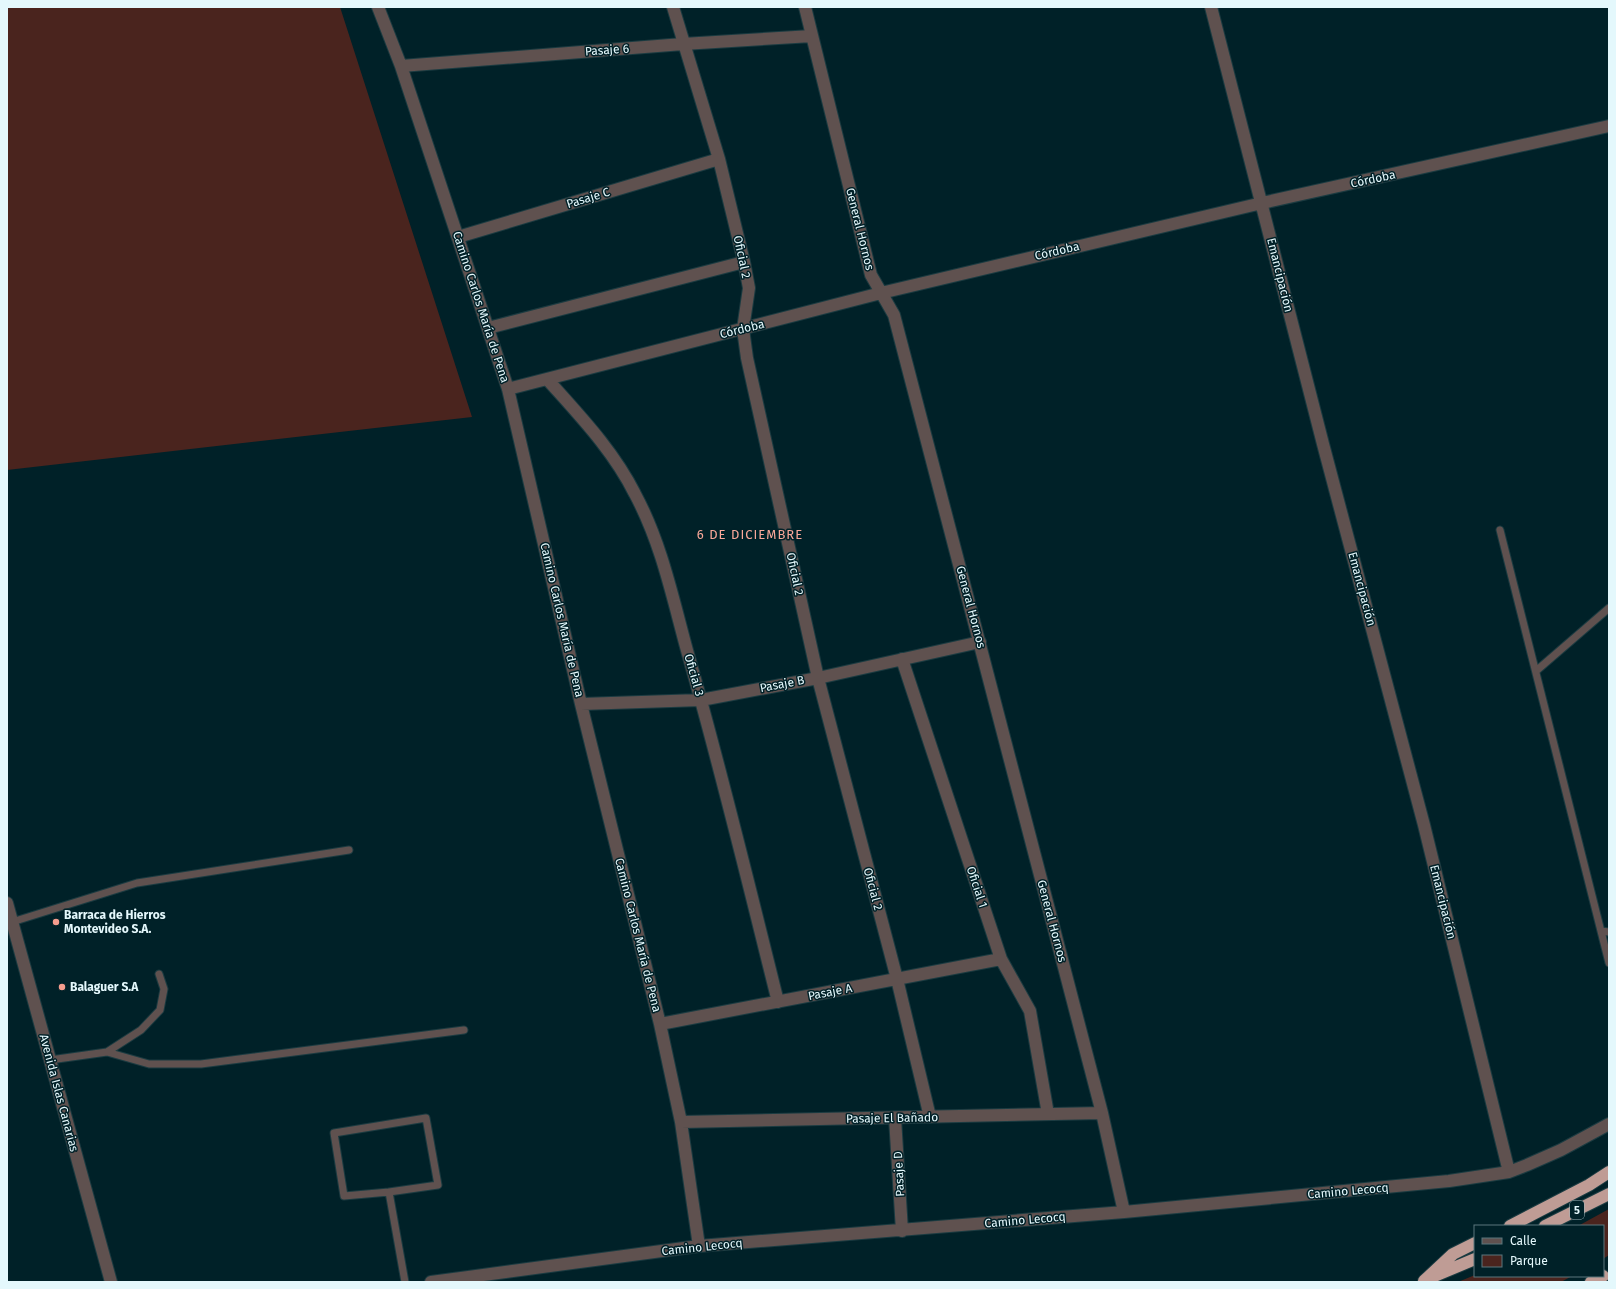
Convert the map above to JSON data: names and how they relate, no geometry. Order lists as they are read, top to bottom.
{
  "streets": {
    "highway": ["5"],
    "street": [
      "Pasaje 6",
      "Córdoba",
      "Pasaje C",
      "General Hornos",
      "Oficial 2",
      "Emancipación",
      "Camino Carlos María de Pena",
      "Oficial 3",
      "Pasaje B",
      "Oficial 1",
      "Pasaje A",
      "Avenida Islas Canarias",
      "Pasaje El Bañado",
      "Pasaje D",
      "Camino Lecocq"
    ]
  },
  "crossings": [
    ["Pasaje 6", "General Hornos"],
    ["Pasaje 6", "Oficial 2"],
    ["Pasaje 6", "Camino Carlos María de Pena"],
    ["Córdoba", "General Hornos"],
    ["Córdoba", "Oficial 2"],
    ["Córdoba", "Emancipación"],
    ["Córdoba", "Camino Carlos María de Pena"],
    ["Córdoba", "Oficial 3"],
    ["Pasaje C", "Oficial 2"],
    ["Pasaje C", "Camino Carlos María de Pena"],
    ["General Hornos", "Pasaje B"],
    ["General Hornos", "Pasaje El Bañado"],
    ["General Hornos", "Camino Lecocq"],
    ["Oficial 2", "Pasaje B"],
    ["Oficial 2", "Pasaje A"],
    ["Oficial 2", "Pasaje El Bañado"],
    ["Emancipación", "Camino Lecocq"],
    ["Camino Carlos María de Pena", "Pasaje B"],
    ["Camino Carlos María de Pena", "Pasaje A"],
    ["Camino Carlos María de Pena", "Pasaje El Bañado"],
    ["Camino Carlos María de Pena", "Camino Lecocq"],
    ["Oficial 3", "Pasaje B"],
    ["Oficial 3", "Pasaje A"],
    ["Pasaje B", "Oficial 1"],
    ["Oficial 1", "Pasaje A"],
    ["Oficial 1", "Pasaje El Bañado"],
    ["Pasaje El Bañado", "Pasaje D"],
    ["Pasaje D", "Camino Lecocq"]
  ],
  "districts": ["6 DE DICIEMBRE"],
  "places": ["Barraca de Hierros Montevideo S.A.", "Balaguer S.A"],
  "legend": ["Calle", "Parque"]
}
